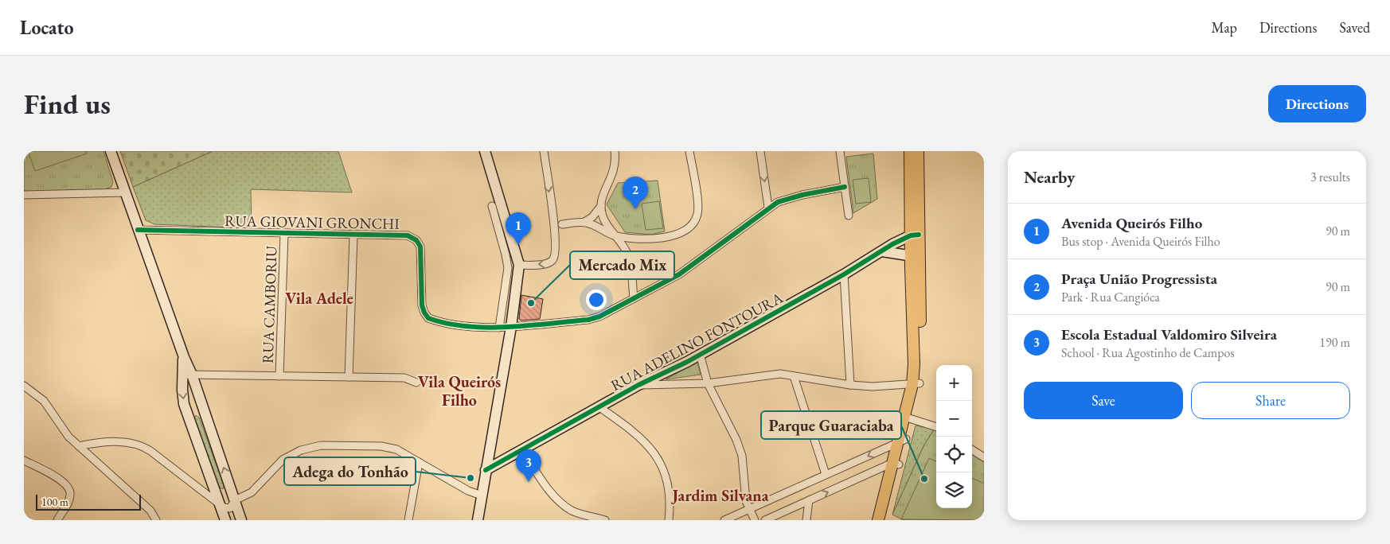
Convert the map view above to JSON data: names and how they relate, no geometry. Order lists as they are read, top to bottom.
{
  "streets": {
    "street": ["RUA GIOVANI GRONCHI", "RUA CAMBORIU", "RUA ADELINO FONTOURA"]
  },
  "crossings": [
    ["RUA GIOVANI GRONCHI", "RUA CAMBORIU"]
  ],
  "districts": ["Vila Adele", "Vila Queirós Filho", "Jardim Silvana"],
  "places": ["Mercado Mix", "Adega do Tonhão", "Parque Guaraciaba"],
  "scale_bar": "100 m",
  "page": {
    "header": "Locato",
    "nav": ["Map", "Directions", "Saved"],
    "buttons": [
      "Directions",
      ["Save", "Share"]
    ],
    "title": "Find us",
    "heading": ["Nearby", "3 results"],
    "pins": ["2", "1", "3"],
    "list": [
      {
        "mark": "1",
        "name": "Avenida Queirós Filho",
        "note": "Bus stop · Avenida Queirós Filho",
        "value": "90 m"
      },
      {
        "mark": "2",
        "name": "Praça União Progressista",
        "note": "Park · Rua Cangióca",
        "value": "90 m"
      },
      {
        "mark": "3",
        "name": "Escola Estadual Valdomiro Silveira",
        "note": "School · Rua Agostinho de Campos",
        "value": "190 m"
      }
    ],
    "map_buttons": ["+", "−"],
    "scale": "100 m"
  }
}
